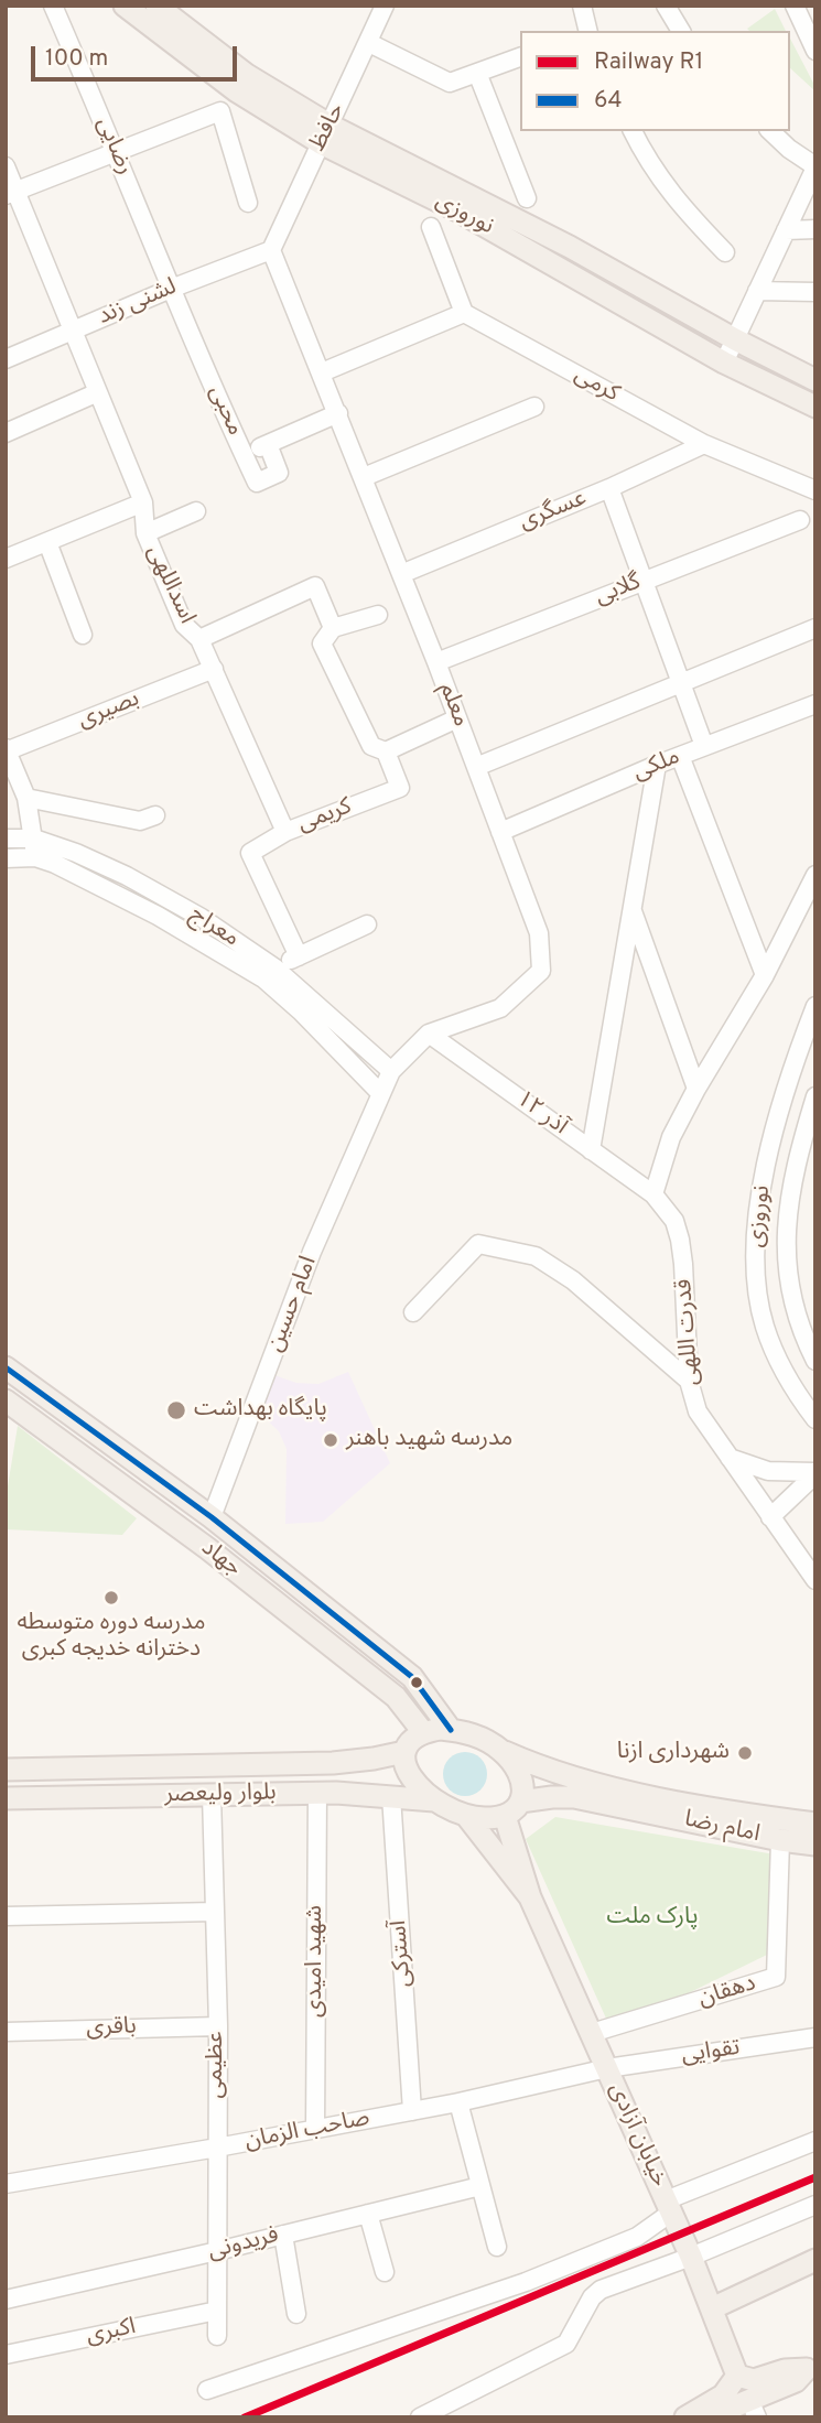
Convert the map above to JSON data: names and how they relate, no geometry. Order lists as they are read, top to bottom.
{
  "streets": {
    "main road": [
      "نوروزی",
      "جهاد",
      "بلوار ولیعصر",
      "امام رضا",
      "خیابان آزادی"
    ],
    "street": [
      "حافظ",
      "رضایی",
      "لشنی زند",
      "کرمی",
      "محبی",
      "عسگری",
      "اسداللهی",
      "گلابی",
      "معلم",
      "بصیری",
      "ملکی",
      "کریمی",
      "معراج",
      "۱۲ آذر",
      "امام حسین",
      "قدرت اللهی",
      "آسترکی",
      "شهید امیدی",
      "دهقان",
      "باقری",
      "تقوایی",
      "عظیمی",
      "صاحب الزمان",
      "فریدونی",
      "اکبری"
    ]
  },
  "crossings": [
    ["حافظ", "نوروزی"],
    ["حافظ", "لشنی زند"],
    ["حافظ", "معلم"],
    ["رضایی", "لشنی زند"],
    ["رضایی", "محبی"],
    ["لشنی زند", "محبی"],
    ["لشنی زند", "اسداللهی"],
    ["لشنی زند", "معلم"],
    ["کرمی", "عسگری"],
    ["عسگری", "معلم"],
    ["اسداللهی", "بصیری"],
    ["اسداللهی", "کریمی"],
    ["گلابی", "معلم"],
    ["معلم", "ملکی"],
    ["معلم", "معراج"],
    ["معلم", "۱۲ آذر"],
    ["معلم", "امام حسین"],
    ["معراج", "امام حسین"],
    ["۱۲ آذر", "قدرت اللهی"],
    ["امام حسین", "جهاد"],
    ["جهاد", "بلوار ولیعصر"],
    ["بلوار ولیعصر", "آسترکی"],
    ["بلوار ولیعصر", "شهید امیدی"],
    ["بلوار ولیعصر", "عظیمی"],
    ["امام رضا", "دهقان"],
    ["آسترکی", "صاحب الزمان"],
    ["شهید امیدی", "صاحب الزمان"],
    ["دهقان", "خیابان آزادی"],
    ["باقری", "عظیمی"],
    ["تقوایی", "صاحب الزمان"],
    ["تقوایی", "خیابان آزادی"],
    ["عظیمی", "صاحب الزمان"],
    ["عظیمی", "فریدونی"],
    ["عظیمی", "اکبری"],
    ["صاحب الزمان", "خیابان آزادی"]
  ],
  "parks": ["پارک ملت"],
  "places": [
    "پایگاه بهداشت",
    "مدرسه شهید باهنر",
    "مدرسه دوره متوسطه دخترانه خدیجه کبری",
    "شهرداری ازنا"
  ],
  "lines": ["transit line 64", "rail line R1"],
  "legend": ["Railway R1", "64"],
  "scale_bar": "100 m"
}
